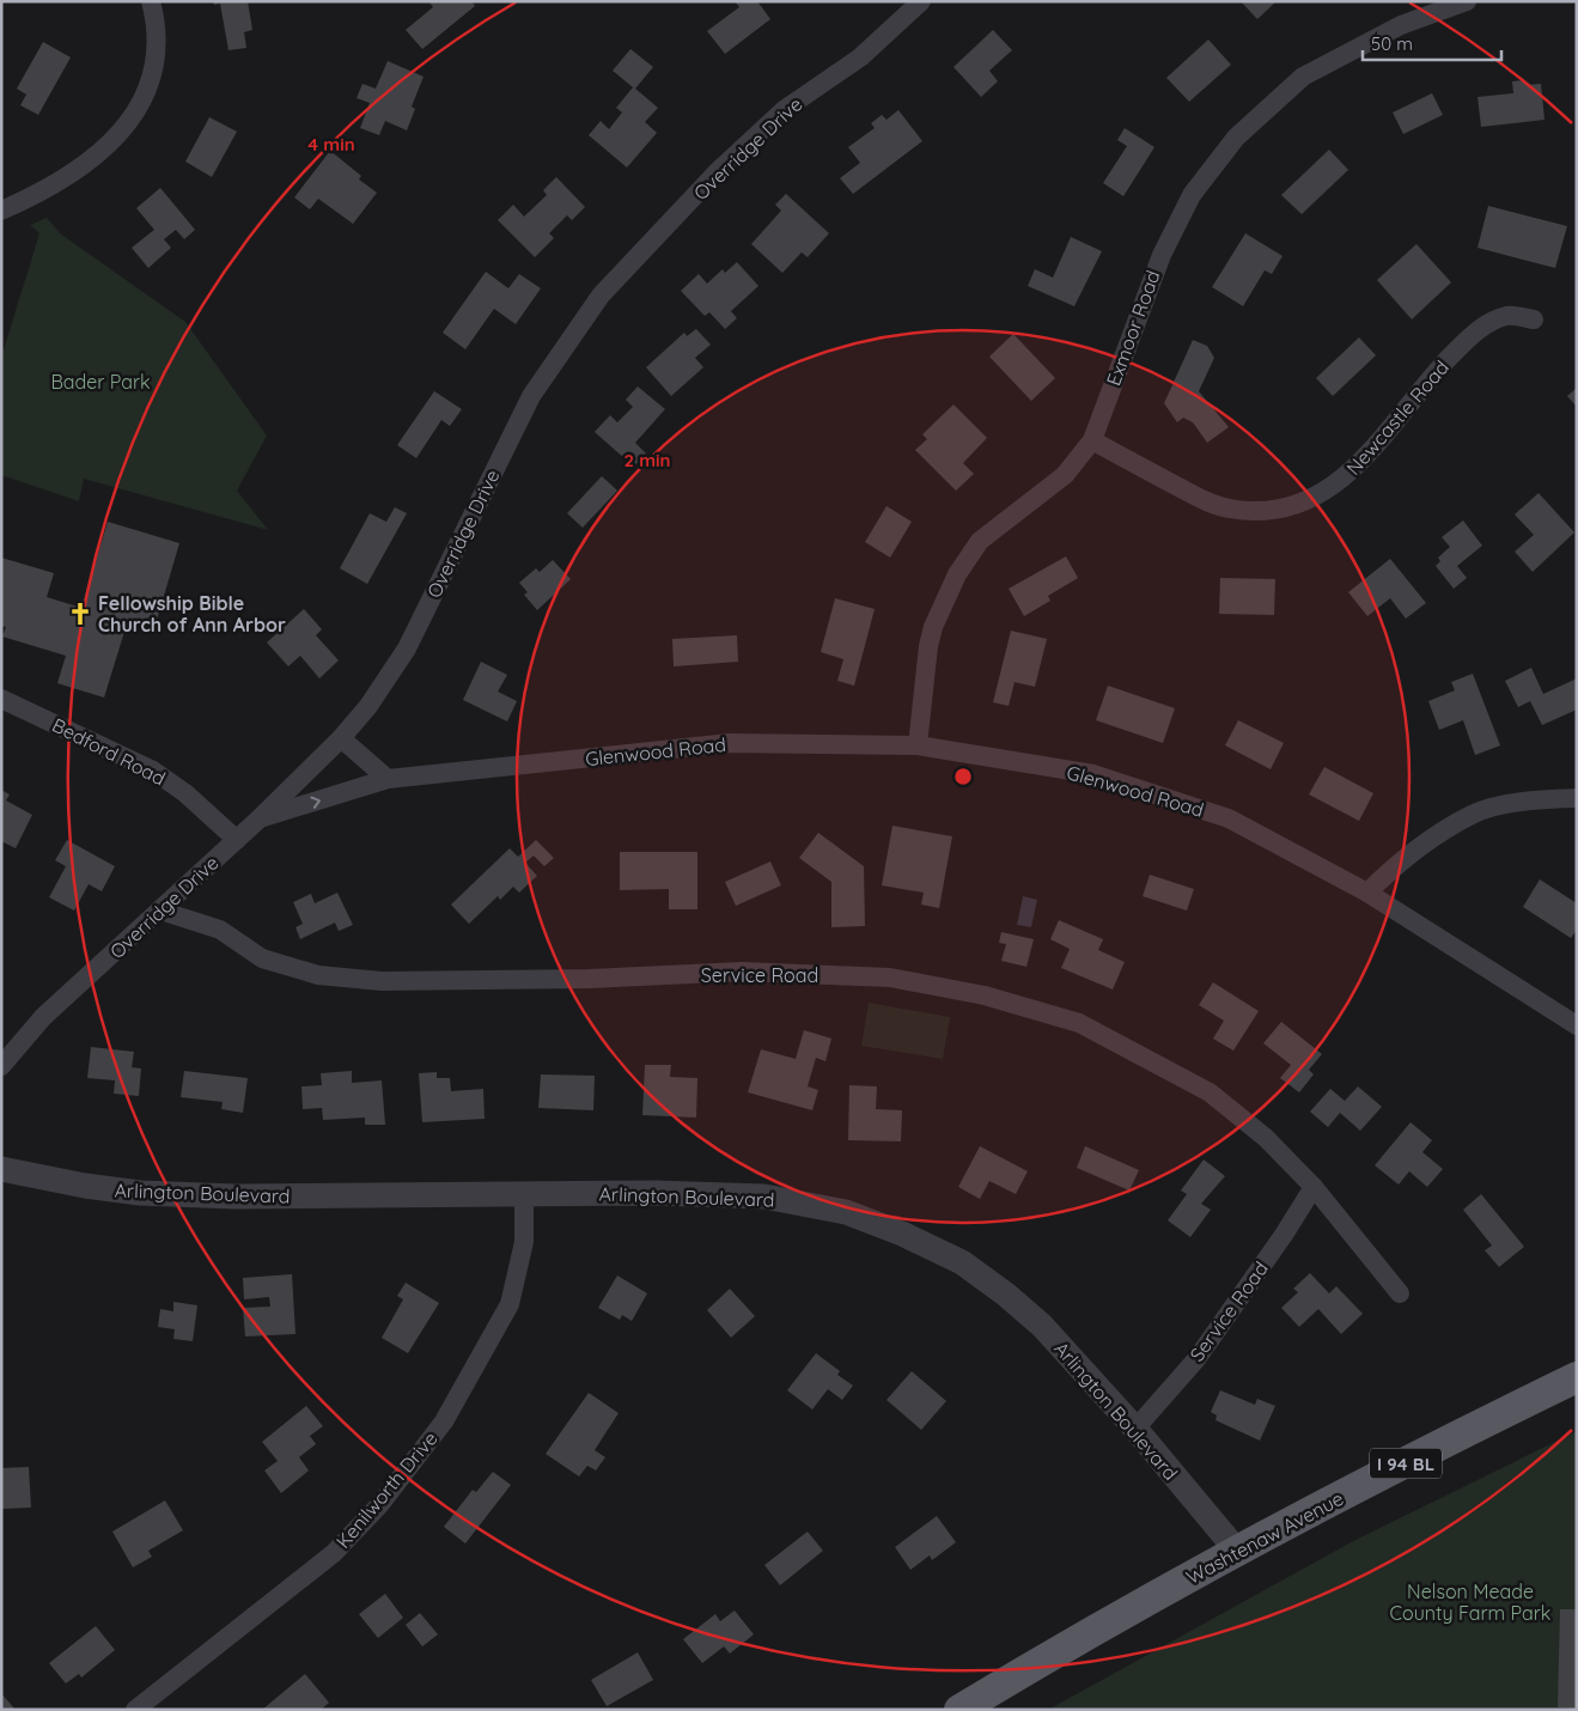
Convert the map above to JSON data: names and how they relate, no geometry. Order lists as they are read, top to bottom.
{
  "streets": {
    "main road": ["I 94 BL", "Washtenaw Avenue"],
    "street": [
      "Overridge Drive",
      "Exmoor Road",
      "Newcastle Road",
      "Bedford Road",
      "Glenwood Road",
      "Service Road",
      "Arlington Boulevard",
      "Kenilworth Drive"
    ]
  },
  "crossings": [
    ["Overridge Drive", "Bedford Road"],
    ["Overridge Drive", "Glenwood Road"],
    ["Overridge Drive", "Service Road"],
    ["Exmoor Road", "Newcastle Road"],
    ["Exmoor Road", "Glenwood Road"],
    ["Service Road", "Arlington Boulevard"],
    ["Arlington Boulevard", "Kenilworth Drive"],
    ["Arlington Boulevard", "Washtenaw Avenue"]
  ],
  "parks": ["Bader Park", "Nelson Meade County Farm Park"],
  "places": {
    "church": ["Fellowship Bible Church of Ann Arbor"]
  },
  "scale_bar": "50 m",
  "rings": ["4 min", "2 min"]
}
